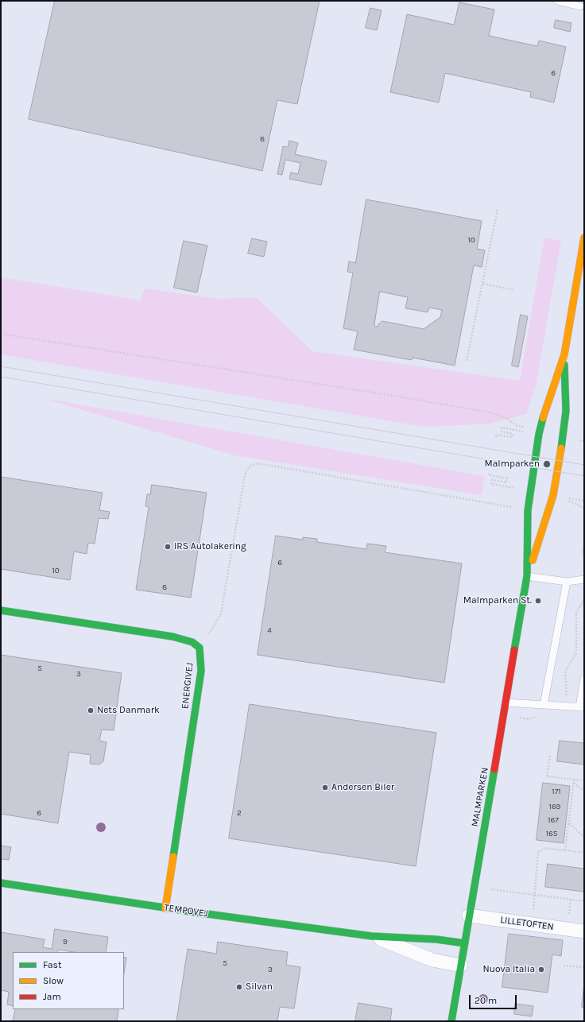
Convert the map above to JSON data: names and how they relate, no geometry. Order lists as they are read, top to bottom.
{
  "streets": {
    "street": [
      "ENERGIVEJ",
      "MALMPARKEN",
      "TEMPOVEJ",
      "LILLETOFTEN"
    ]
  },
  "crossings": [
    ["ENERGIVEJ", "TEMPOVEJ"],
    ["MALMPARKEN", "TEMPOVEJ"],
    ["MALMPARKEN", "LILLETOFTEN"]
  ],
  "places": [
    "Malmparken",
    "IRS Autolakering",
    "Malmparken St.",
    "Nets Danmark",
    "Andersen Biler",
    "Nuova Italia",
    "Silvan"
  ],
  "house_numbers": [
    "6",
    "8",
    "10",
    "6",
    "10",
    "8",
    "4",
    "5",
    "3",
    "171",
    "169",
    "6",
    "2",
    "167",
    "165",
    "9",
    "5",
    "3"
  ],
  "legend": ["Fast", "Slow", "Jam"],
  "scale_bar": "20 m"
}
